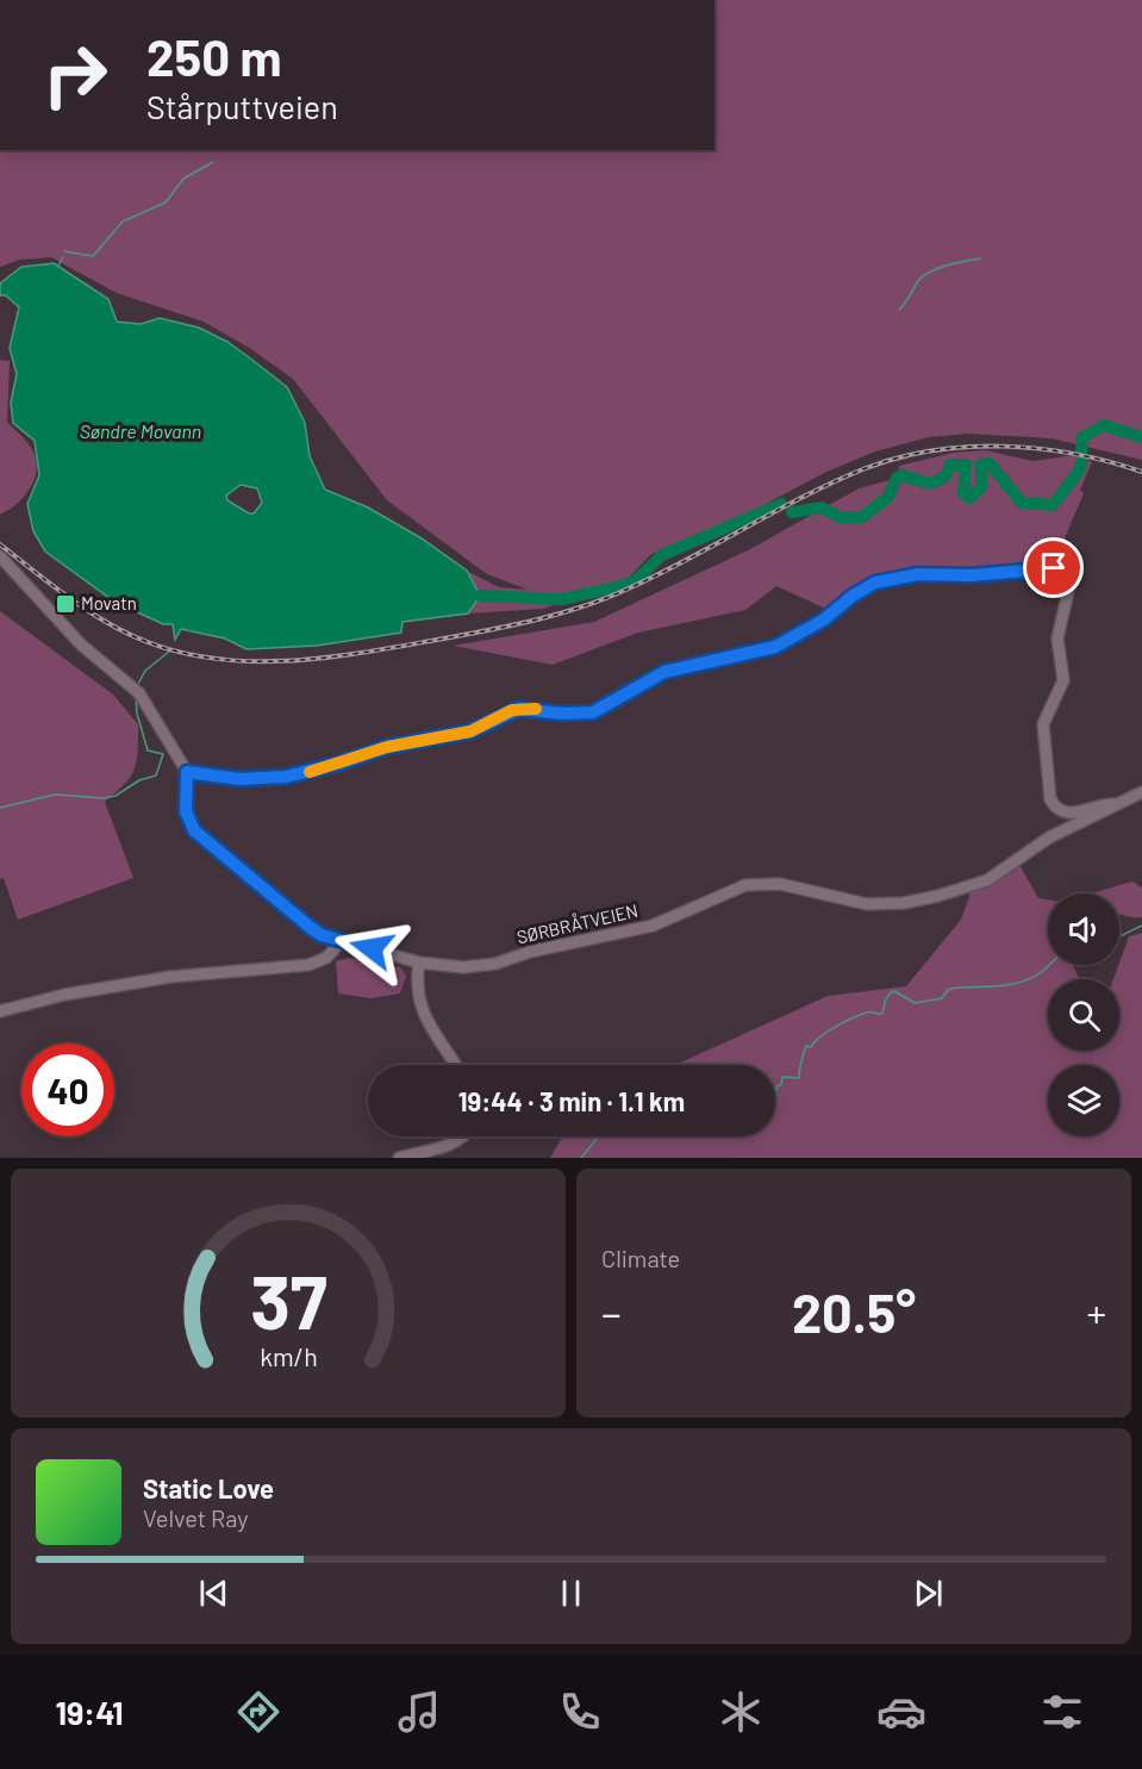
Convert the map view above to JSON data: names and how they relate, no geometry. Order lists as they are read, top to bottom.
{
  "streets": {
    "street": ["SØRBRÅTVEIEN"]
  },
  "water": ["Søndre Movann"],
  "places": {
    "transit": ["Movatn"]
  },
  "page": {
    "turn": ["250 m", "Stårputtveien"],
    "limit": "40",
    "trip": "19:44 · 3 min · 1.1 km",
    "tile": "Climate",
    "heat": ["−", "20.5°", "+"],
    "song": ["Static Love", "Velvet Ray"],
    "tabs": "19:41",
    "gauge": ["37", "km/h"]
  }
}
